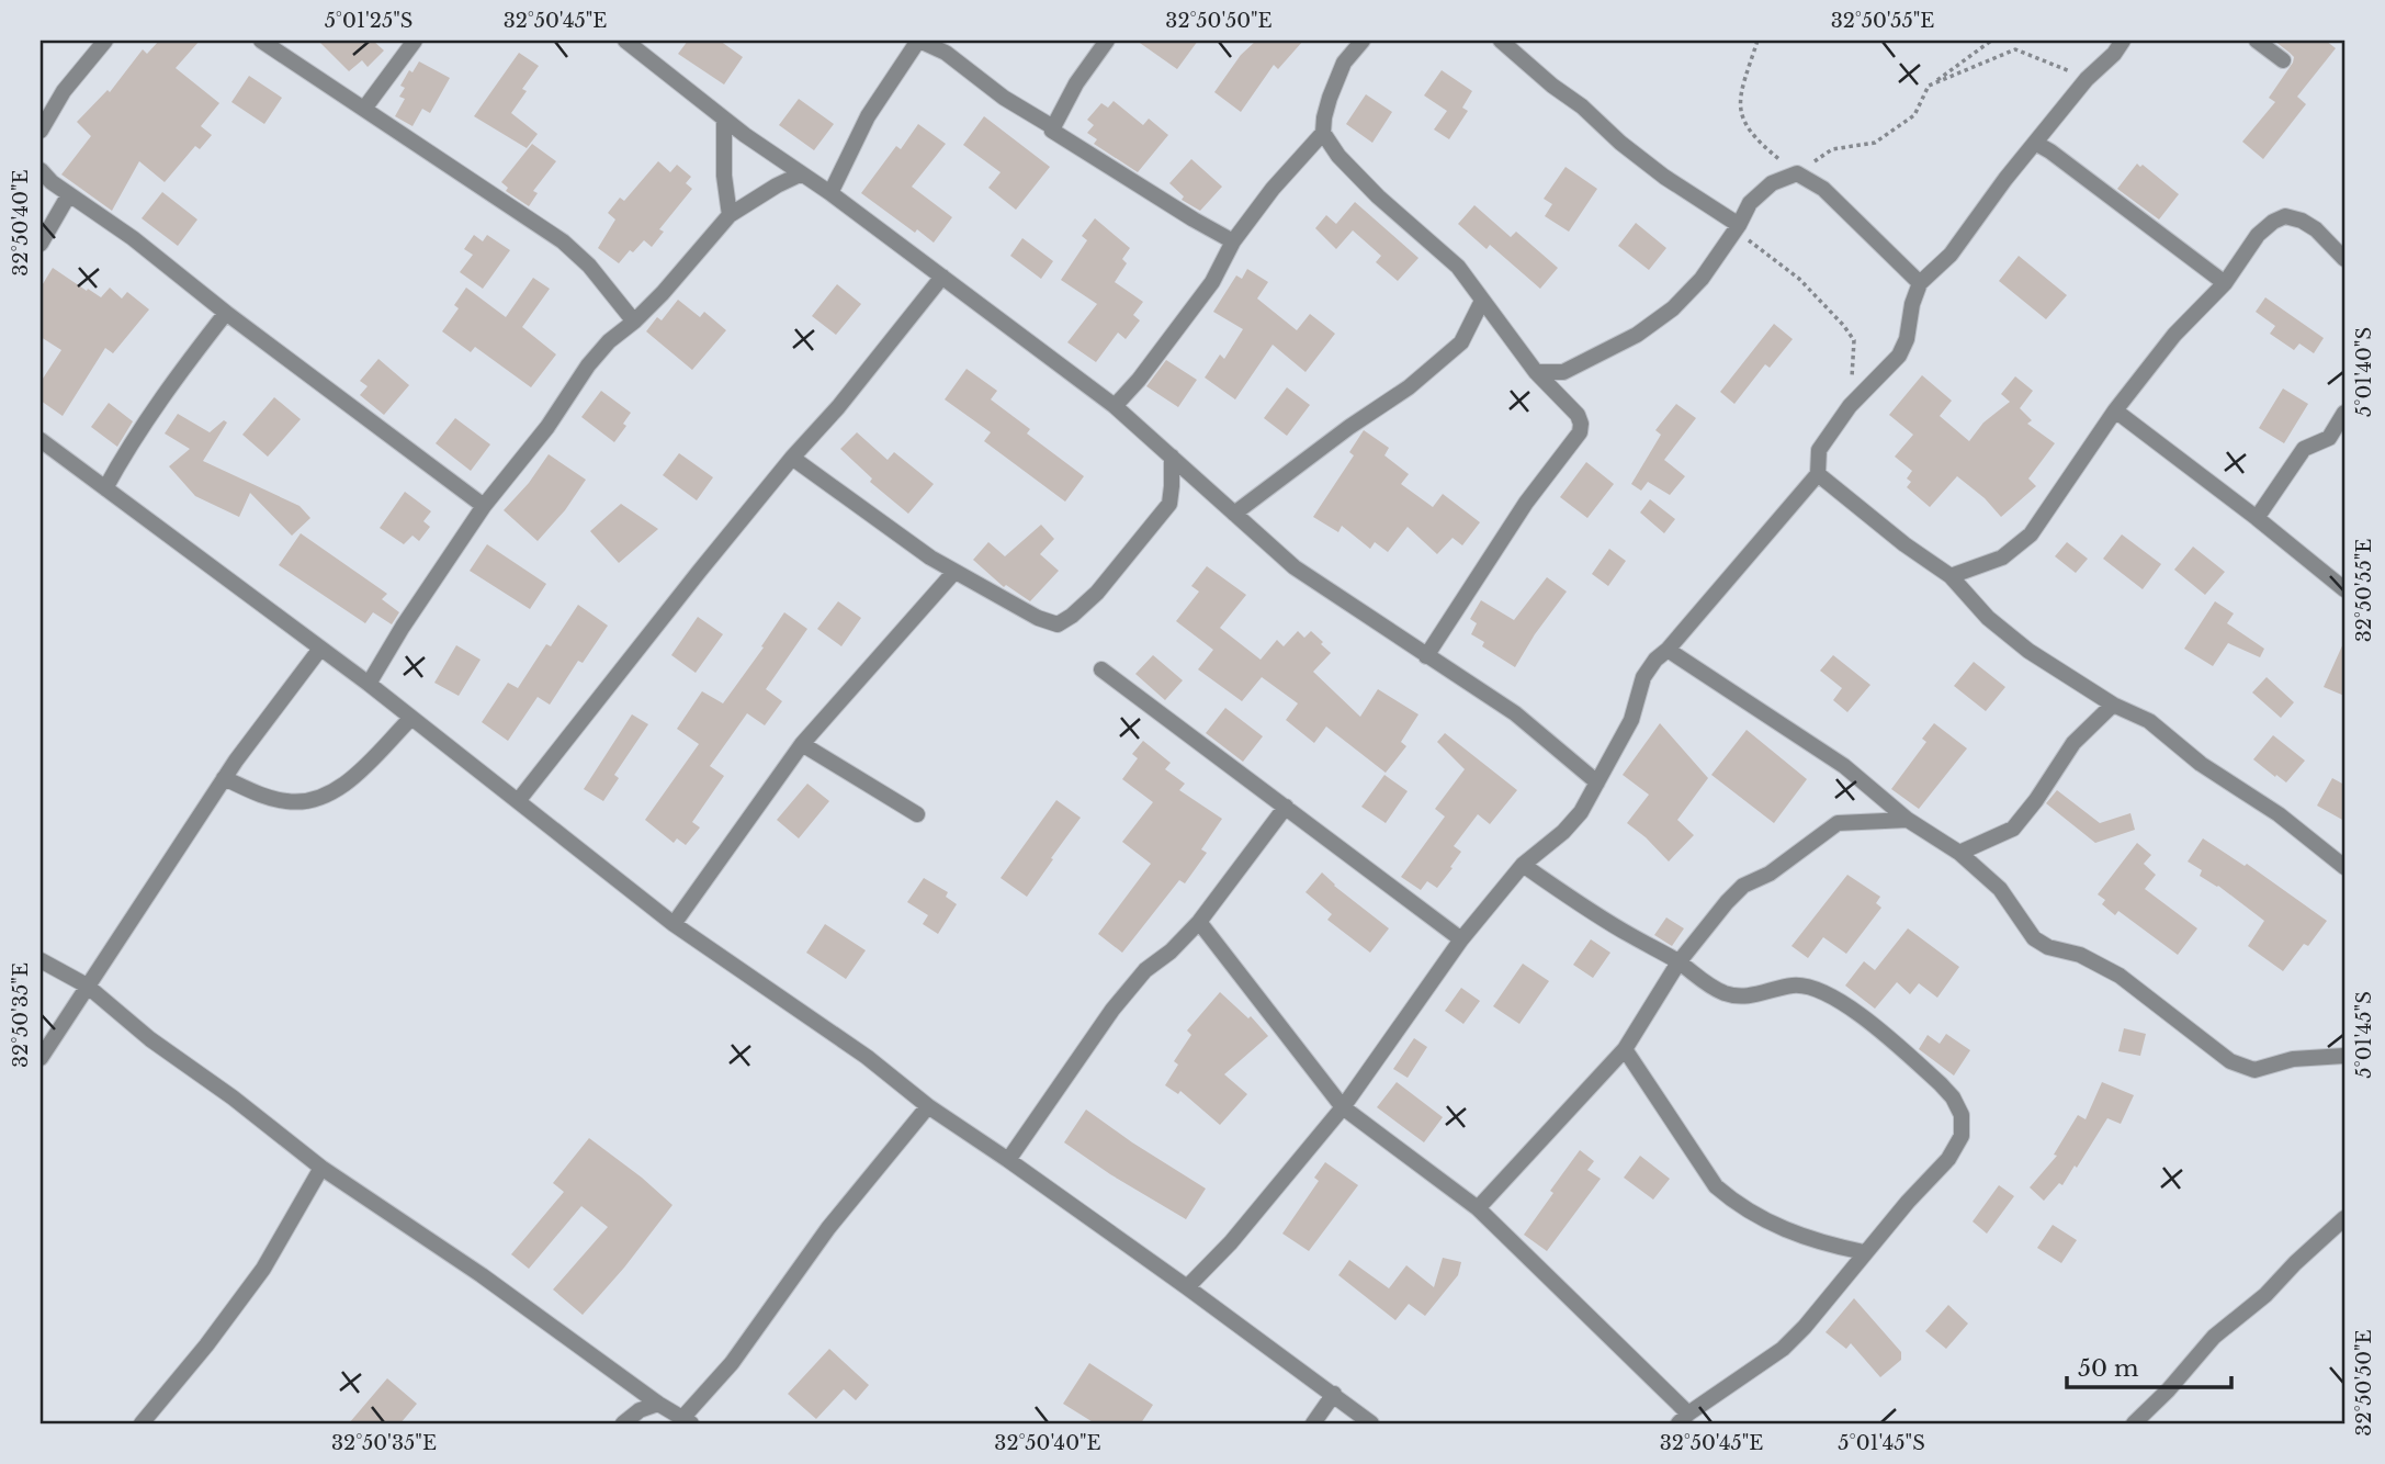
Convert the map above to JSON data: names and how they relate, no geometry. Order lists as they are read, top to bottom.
{
  "scale_bar": "50 m",
  "coordinates": [
    "5°01'25\"S",
    "32°50'45\"E",
    "32°50'50\"E",
    "32°50'55\"E",
    "32°50'40\"E",
    "5°01'40\"S",
    "32°50'35\"E",
    "5°01'45\"S"
  ]
}
